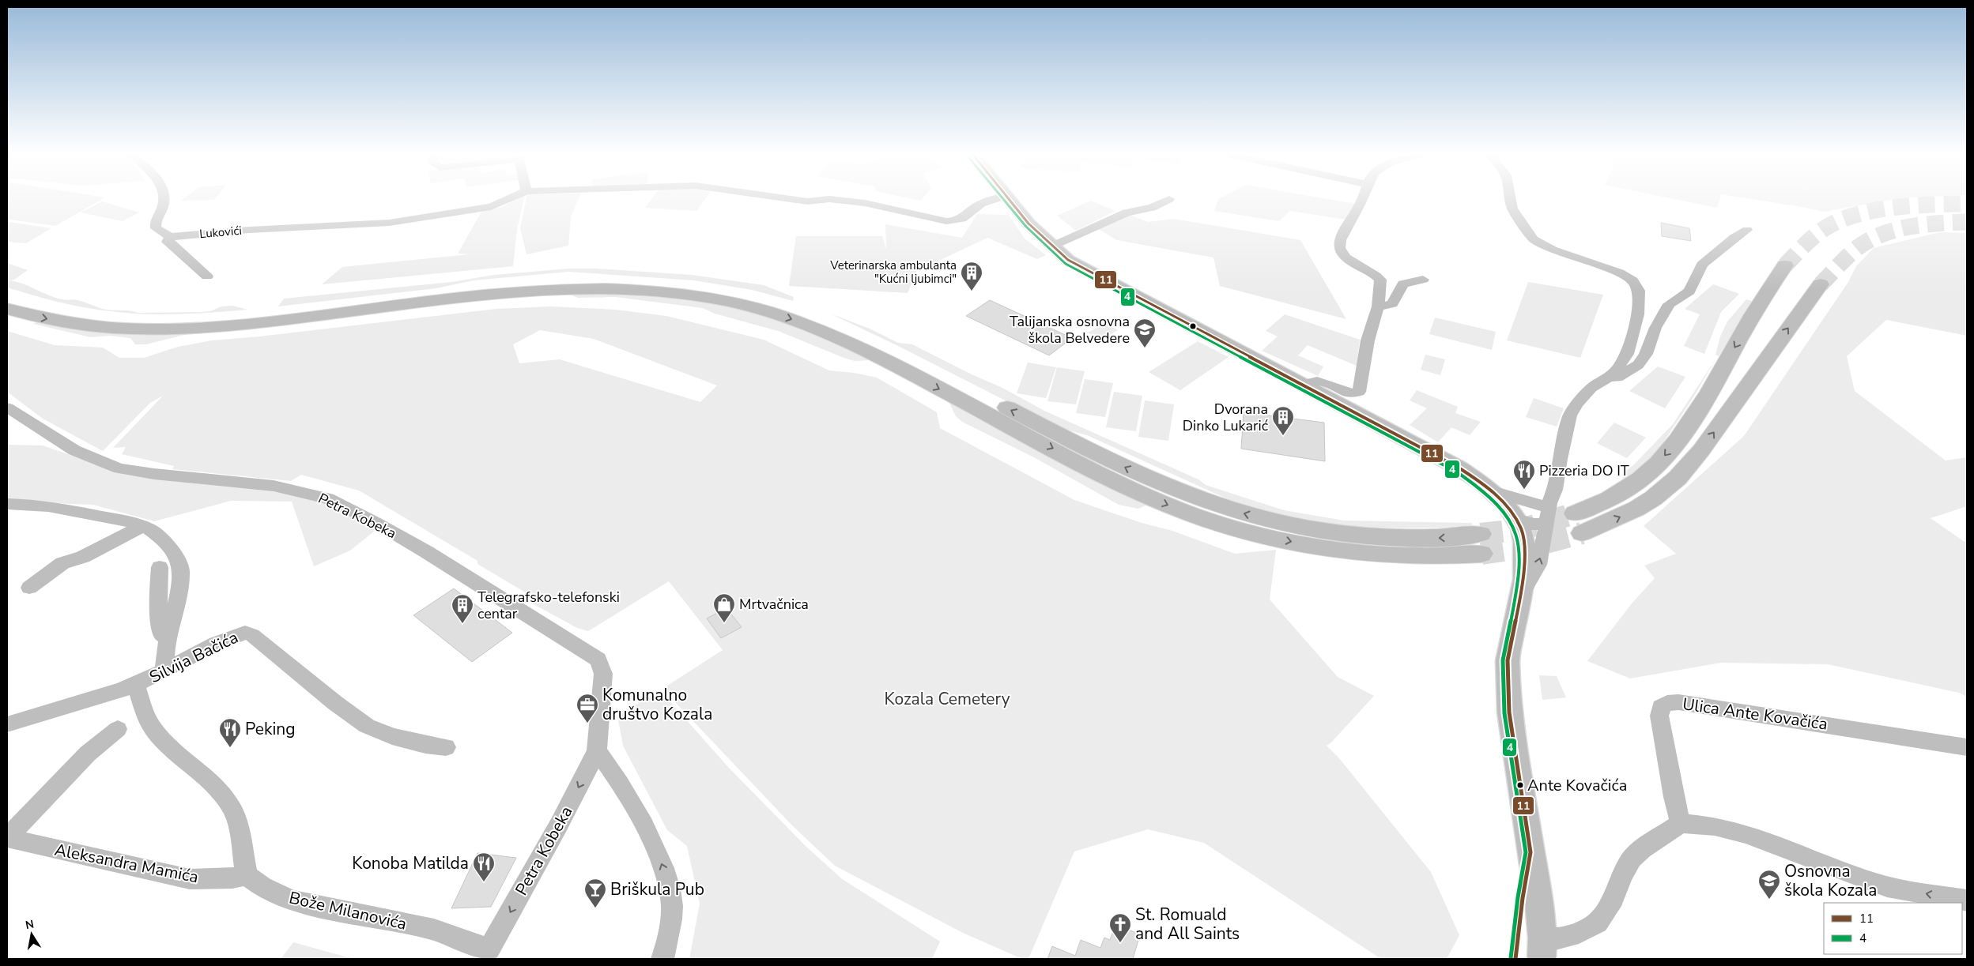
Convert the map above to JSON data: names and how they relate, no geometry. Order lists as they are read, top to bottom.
{
  "streets": {
    "street": [
      "Lukovići",
      "Petra Kobeka",
      "Silvija Bačića",
      "Ulica Ante Kovačića",
      "Aleksandra Mamića",
      "Bože Milanovića"
    ]
  },
  "crossings": [
    ["Petra Kobeka", "Bože Milanovića"],
    ["Aleksandra Mamića", "Bože Milanovića"]
  ],
  "parks": ["Kozala Cemetery"],
  "places": {
    "building": ["Veterinarska ambulanta \"Kućni ljubimci\"", "Dvorana Dinko Lukarić", "Telegrafsko-telefonski centar"],
    "school or university": ["Talijanska osnovna škola Belvedere", "Osnovna škola Kozala"],
    "restaurant": ["Pizzeria DO IT", "Peking", "Konoba Matilda"],
    "shop": ["Mrtvačnica"],
    "office": ["Komunalno društvo Kozala"],
    "other": ["Ante Kovačića"],
    "bar": ["Briškula Pub"],
    "church": ["St. Romuald and All Saints"]
  },
  "lines": ["transit line 11", "transit line 4"],
  "legend": ["11", "4"],
  "north": "top"
}
